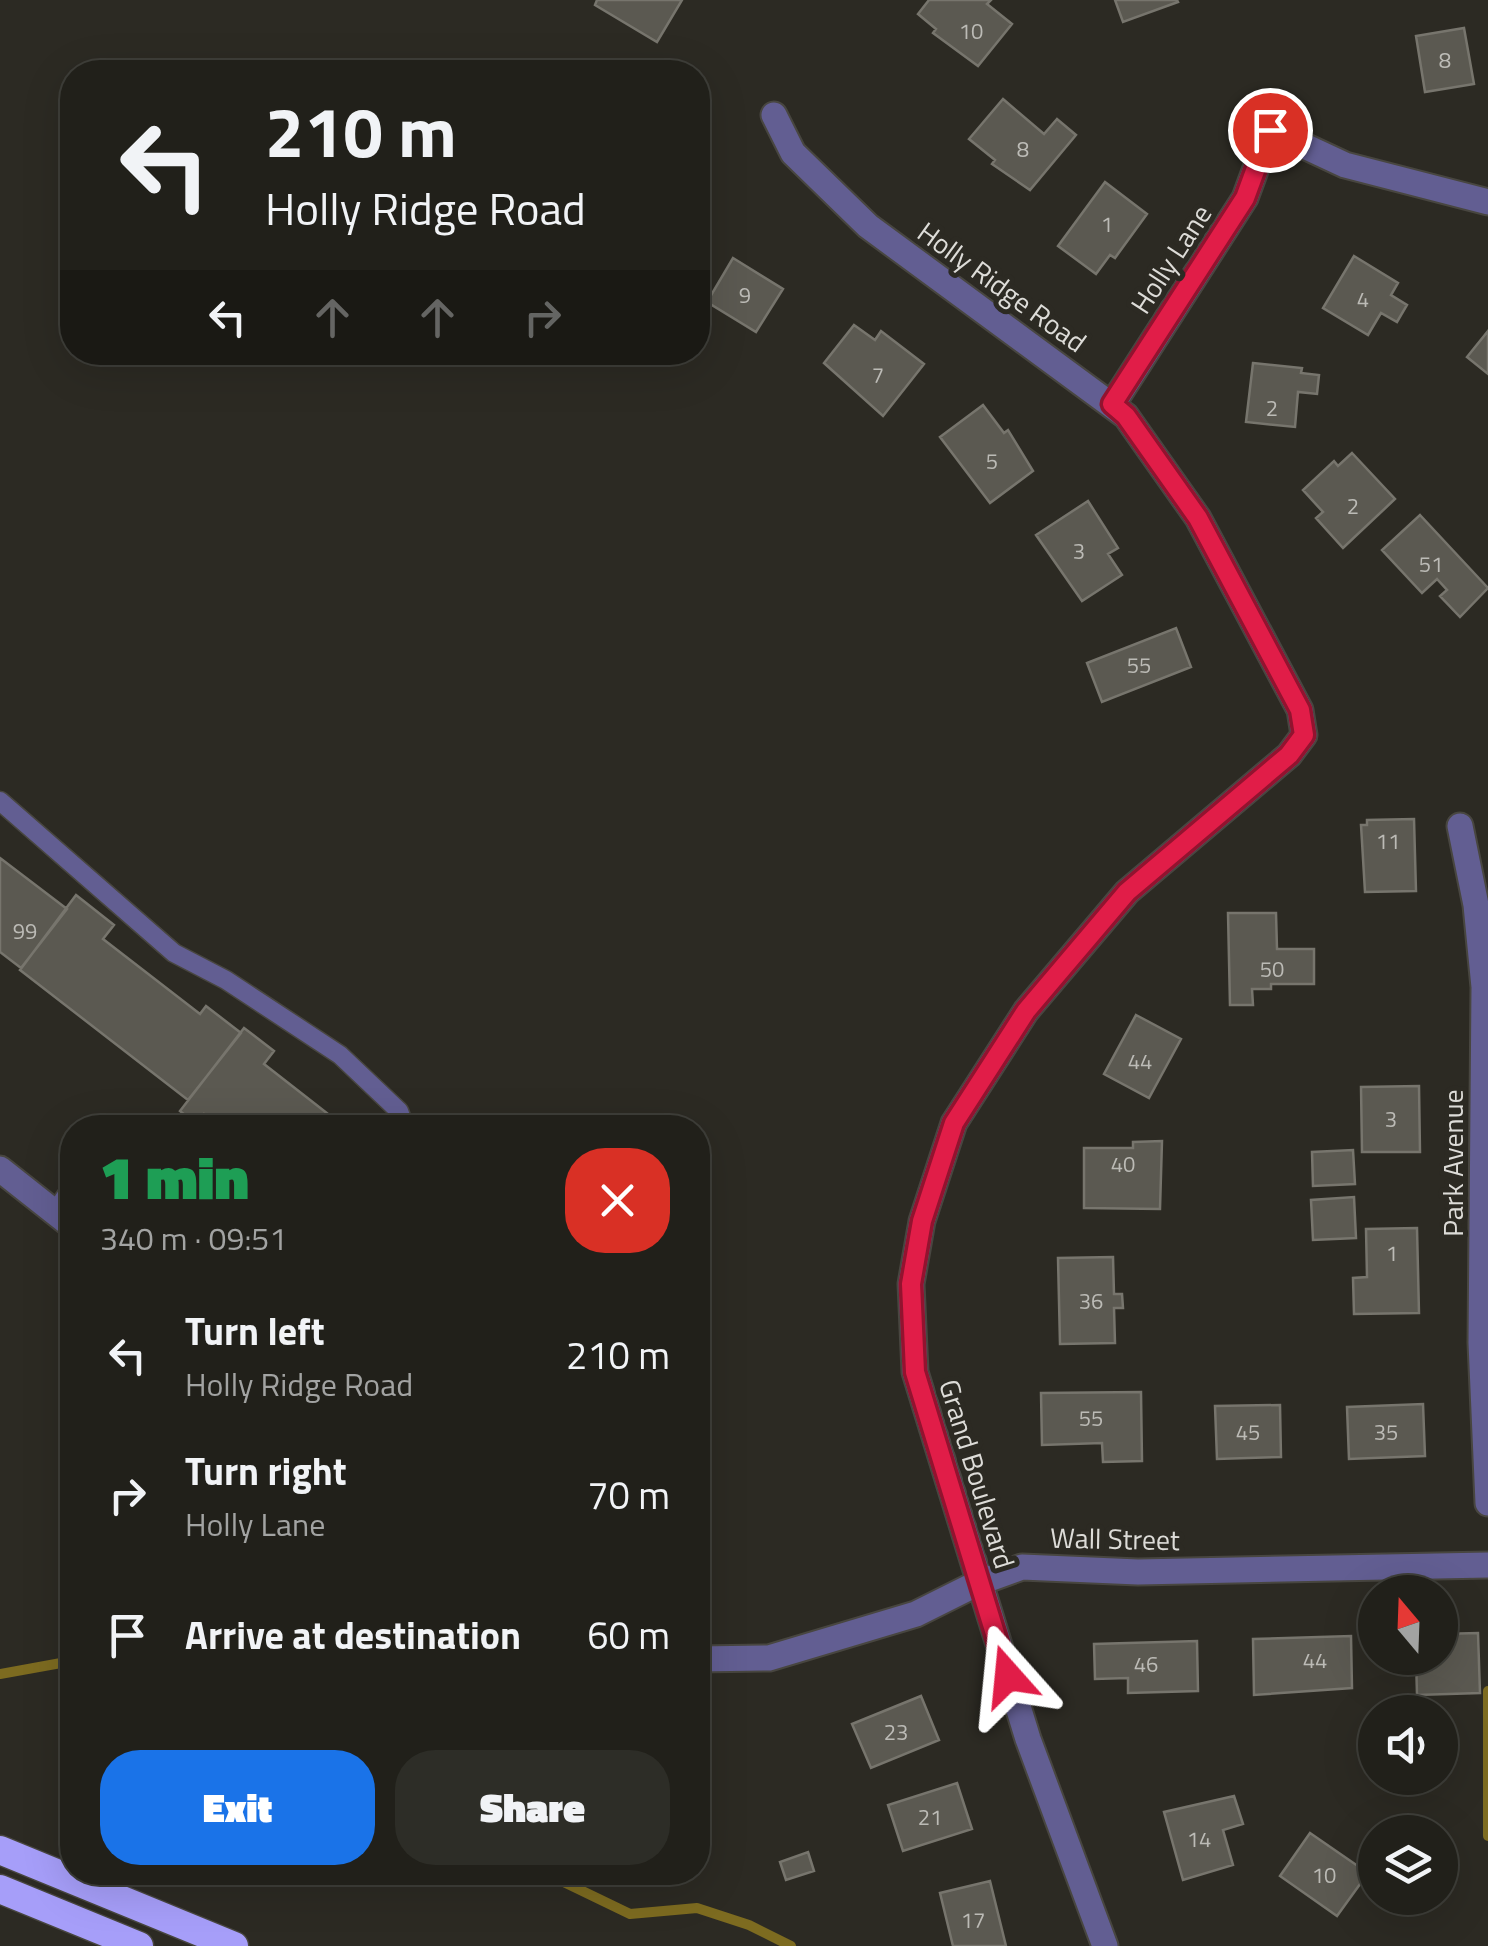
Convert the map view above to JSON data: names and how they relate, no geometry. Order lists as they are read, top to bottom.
{
  "streets": {
    "street": [
      "Holly Lane",
      "Holly Ridge Road",
      "Park Avenue",
      "Grand Boulevard",
      "Wall Street"
    ]
  },
  "crossings": [
    ["Holly Lane", "Holly Ridge Road"],
    ["Holly Ridge Road", "Grand Boulevard"],
    ["Grand Boulevard", "Wall Street"]
  ],
  "house_numbers": [
    "10",
    "8",
    "8",
    "1",
    "9",
    "4",
    "7",
    "2",
    "5",
    "2",
    "3",
    "51",
    "55",
    "11",
    "99",
    "50",
    "44",
    "3",
    "40",
    "1",
    "36",
    "55",
    "45",
    "35",
    "44",
    "46",
    "23",
    "21",
    "14",
    "10",
    "17"
  ],
  "north": "top",
  "page": {
    "turn": ["210 m", "Holly Ridge Road"],
    "heading": ["1 min", "340 m · 09:51"],
    "list": [
      {
        "name": "Turn left",
        "note": "Holly Ridge Road",
        "value": "210 m"
      },
      {
        "name": "Turn right",
        "note": "Holly Lane",
        "value": "70 m"
      },
      {
        "name": "Arrive at destination",
        "value": "60 m"
      }
    ],
    "buttons": ["Exit", "Share"]
  }
}
